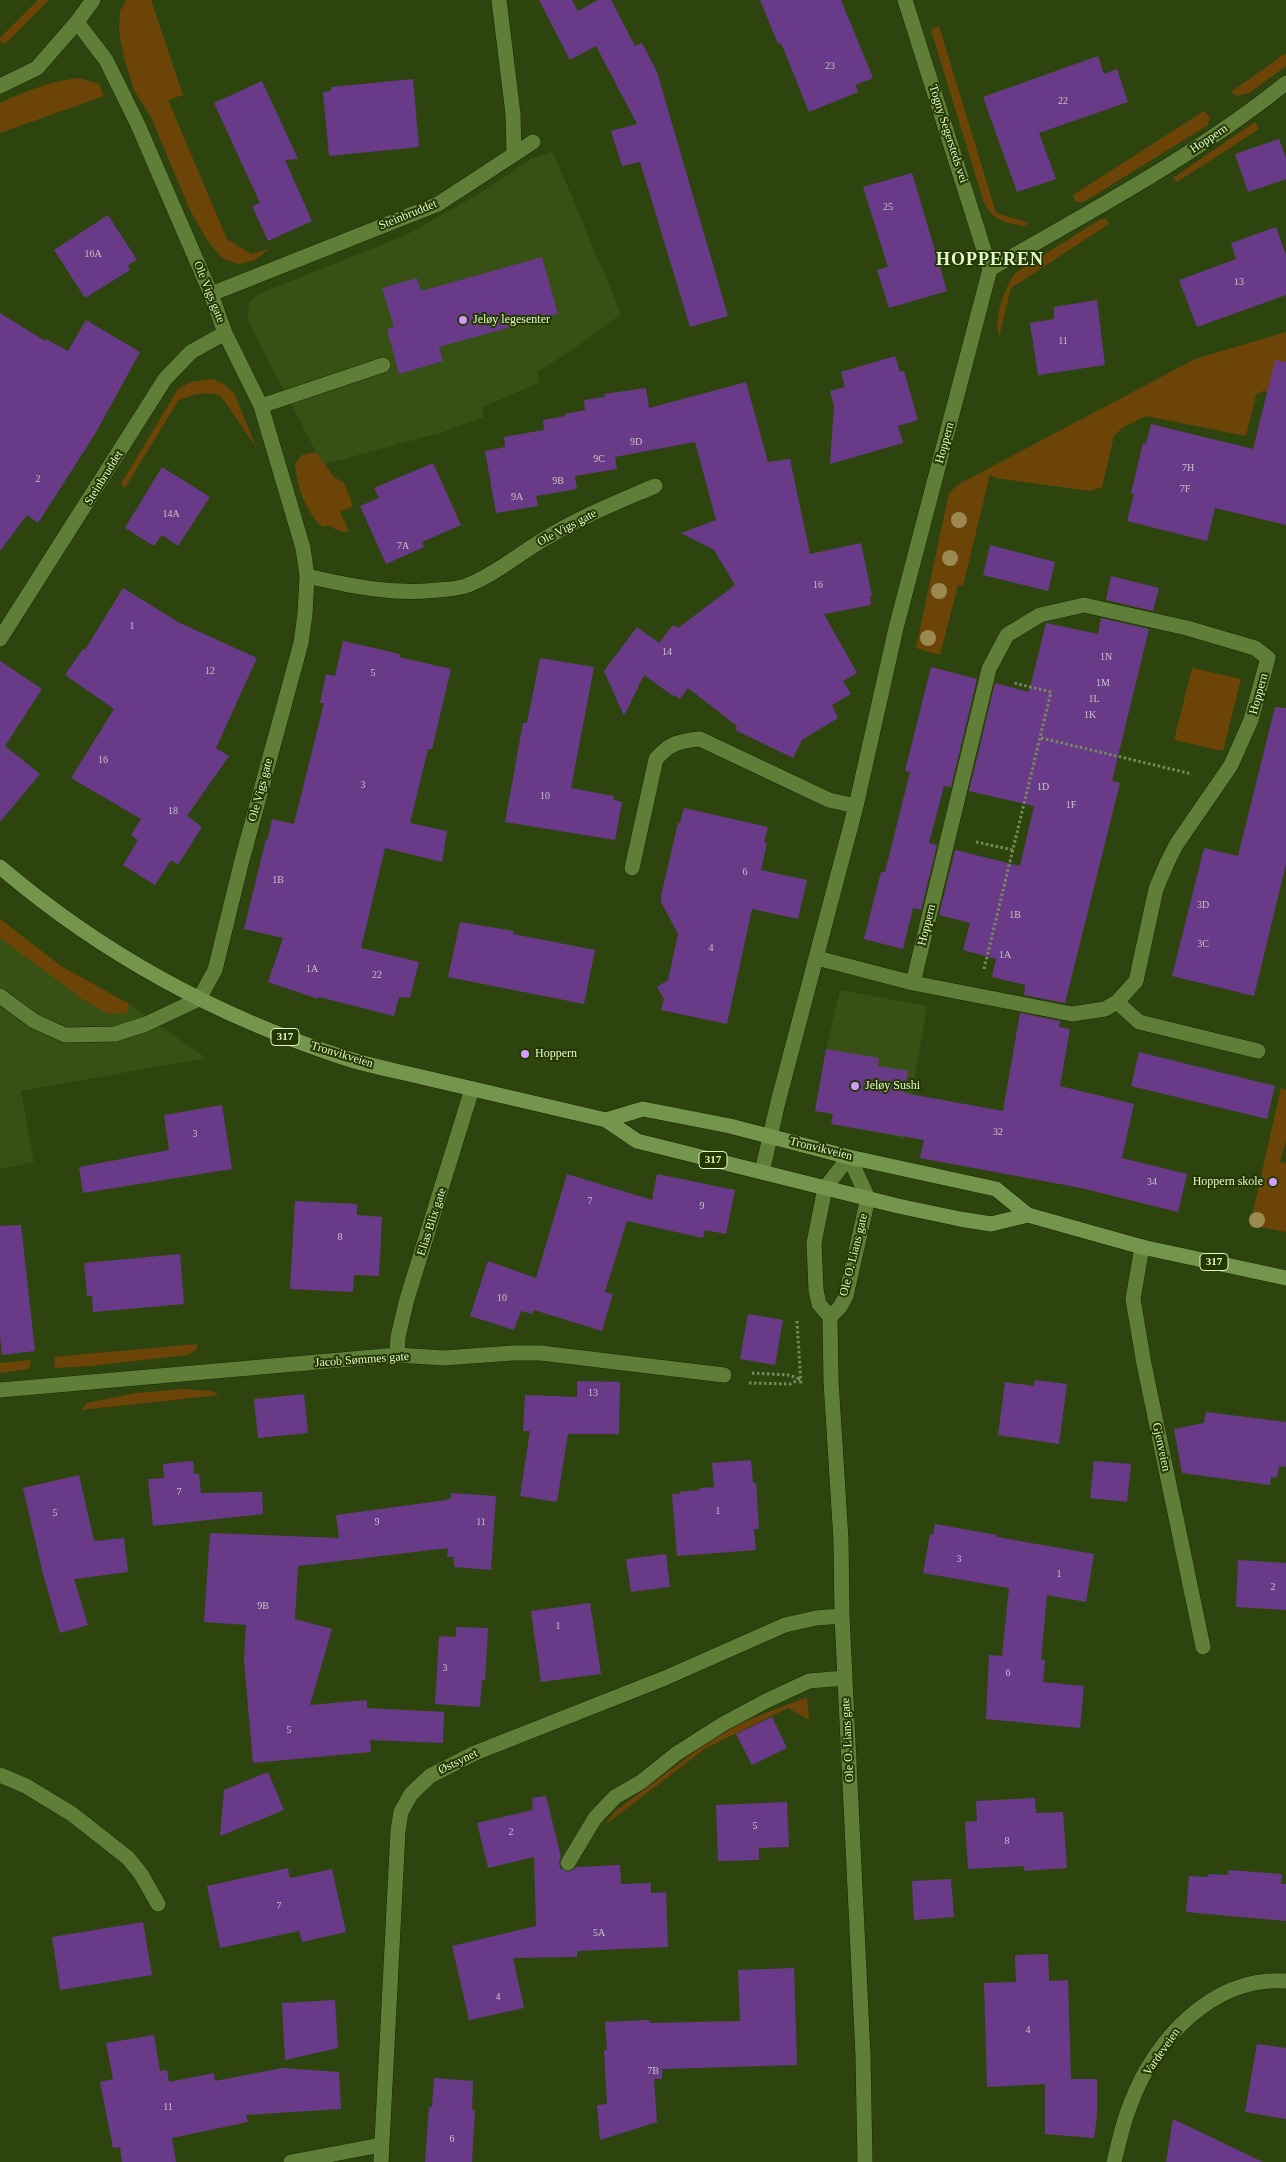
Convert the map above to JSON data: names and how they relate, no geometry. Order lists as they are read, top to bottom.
{
  "streets": {
    "main road": ["317", "Tronvikveien"],
    "street": [
      "Togny Segersteds vei",
      "Hoppern",
      "Steinbruddet",
      "Ole Vigs gate",
      "Elias Blix gate",
      "Ole O. Lians gate",
      "Jacob Sømmes gate",
      "Gjenveien",
      "Østsynet",
      "Vardeveien"
    ]
  },
  "crossings": [
    ["Togny Segersteds vei", "Hoppern"],
    ["Hoppern", "Tronvikveien"],
    ["Steinbruddet", "Ole Vigs gate"],
    ["Ole Vigs gate", "Tronvikveien"],
    ["Tronvikveien", "Elias Blix gate"],
    ["Tronvikveien", "Ole O. Lians gate"],
    ["Tronvikveien", "Gjenveien"],
    ["Elias Blix gate", "Jacob Sømmes gate"],
    ["Ole O. Lians gate", "Østsynet"]
  ],
  "districts": ["HOPPEREN"],
  "places": [
    "Jeløy legesenter",
    "Hoppern",
    "Jeløy Sushi",
    "Hoppern skole"
  ],
  "house_numbers": [
    "23",
    "22",
    "25",
    "16A",
    "13",
    "11",
    "9D",
    "9C",
    "7H",
    "2",
    "9B",
    "7F",
    "9A",
    "14A",
    "7A",
    "16",
    "1",
    "14",
    "1N",
    "12",
    "5",
    "1M",
    "1L",
    "1K",
    "16",
    "3",
    "1D",
    "10",
    "1F",
    "18",
    "6",
    "1B",
    "3D",
    "1B",
    "3C",
    "4",
    "1A",
    "1A",
    "22",
    "32",
    "3",
    "34",
    "7",
    "9",
    "8",
    "10",
    "13",
    "7",
    "1",
    "5",
    "9",
    "11",
    "3",
    "1",
    "2",
    "9B",
    "1",
    "3",
    "6",
    "5",
    "5",
    "2",
    "8",
    "7",
    "5A",
    "4",
    "4",
    "7B",
    "11",
    "6"
  ]
}
